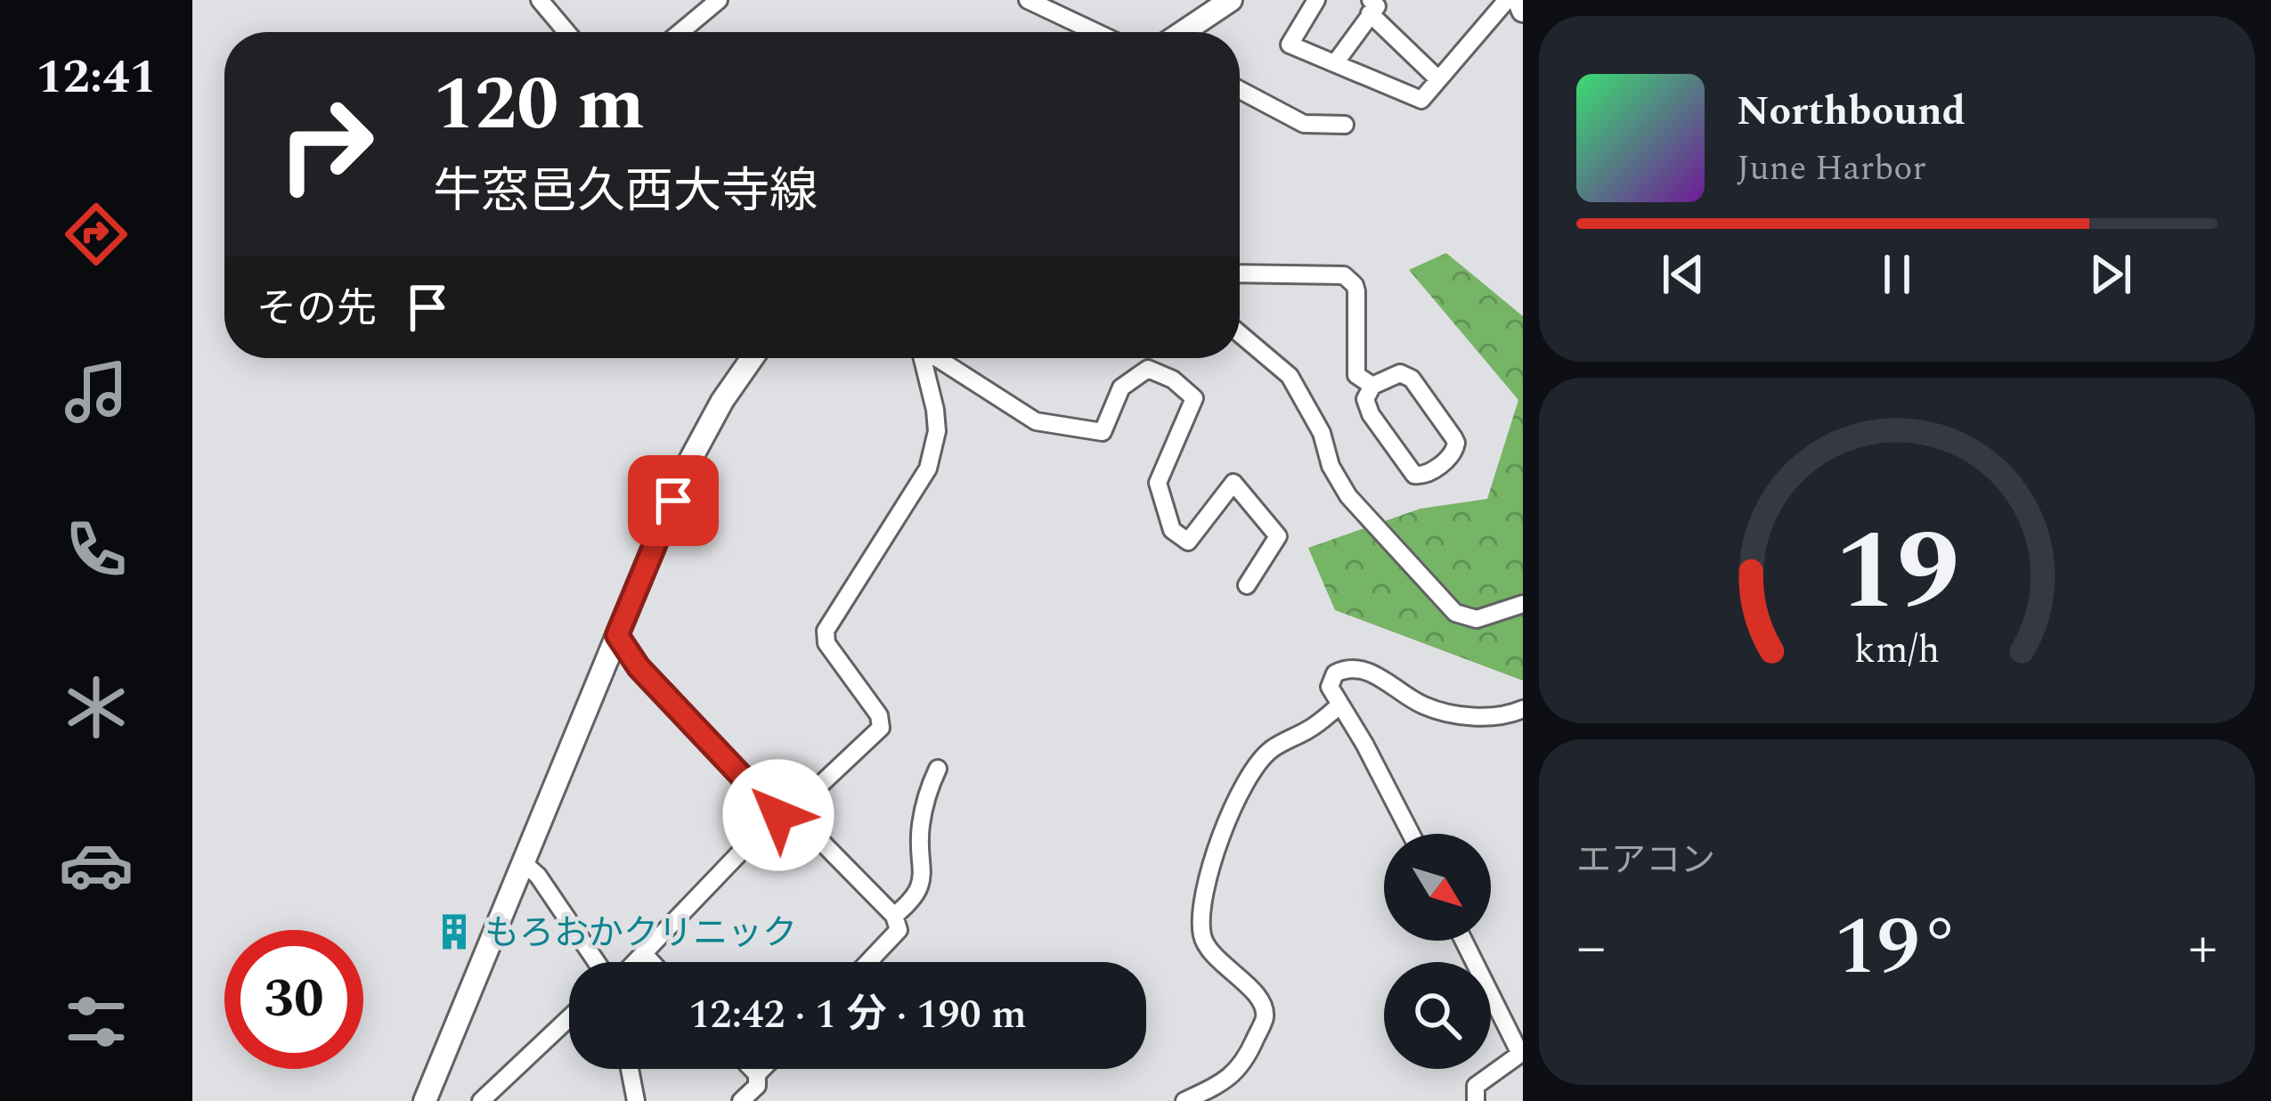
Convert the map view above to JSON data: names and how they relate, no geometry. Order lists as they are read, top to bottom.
{
  "places": {
    "building": ["もろおかクリニック"]
  },
  "north": "bottom right",
  "page": {
    "tabs": "12:41",
    "turn": ["120 m", "牛窓邑久西大寺線"],
    "song": ["Northbound", "June Harbor"],
    "then": "その先",
    "tile": "エアコン",
    "heat": ["−", "19°", "+"],
    "limit": "30",
    "trip": "12:42 · 1 分 · 190 m",
    "gauge": ["19", "km/h"]
  }
}
